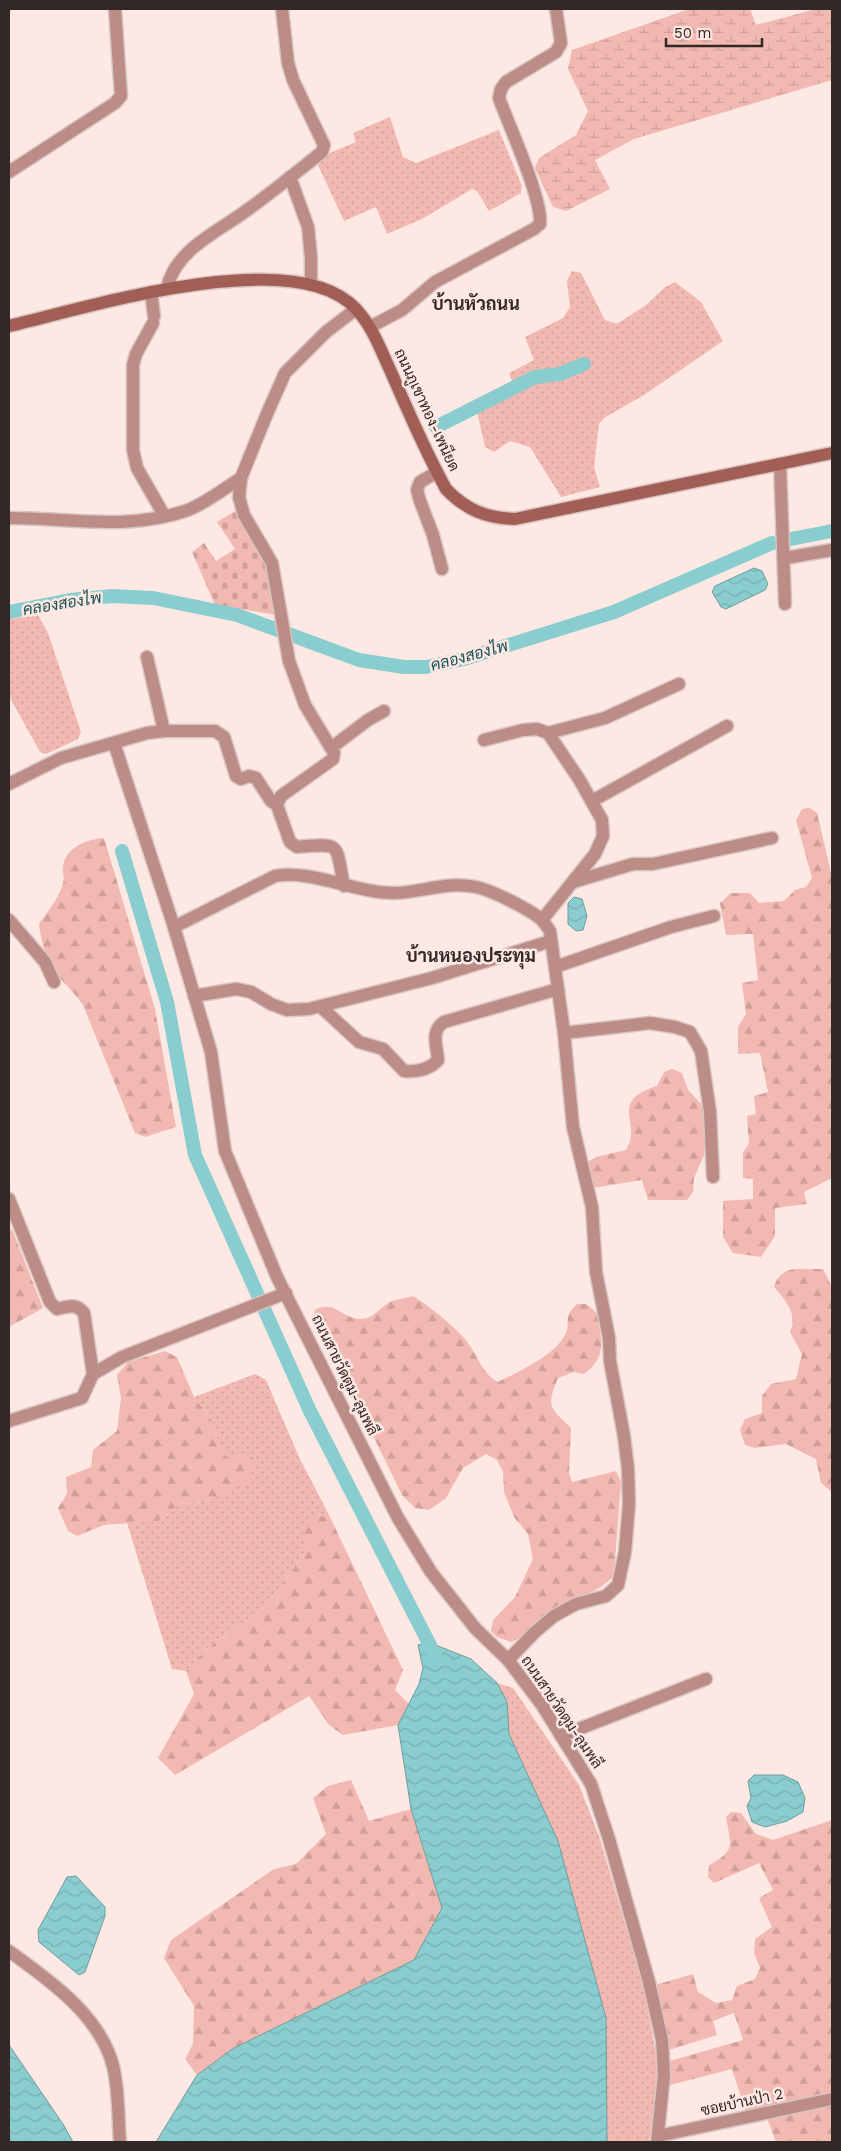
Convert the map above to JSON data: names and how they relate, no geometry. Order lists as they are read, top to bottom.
{
  "streets": {
    "street": ["ถนนภูเขาทอง-เพนียด", "ถนนสายวัดตูม-ลุมพลี", "ซอยบ้านป่า 2"]
  },
  "crossings": [
    ["ถนนสายวัดตูม-ลุมพลี", "ซอยบ้านป่า 2"]
  ],
  "districts": ["บ้านหัวถนน", "บ้านหนองประทุม"],
  "water": ["คลองสองไพ"],
  "scale_bar": "50 m"
}
